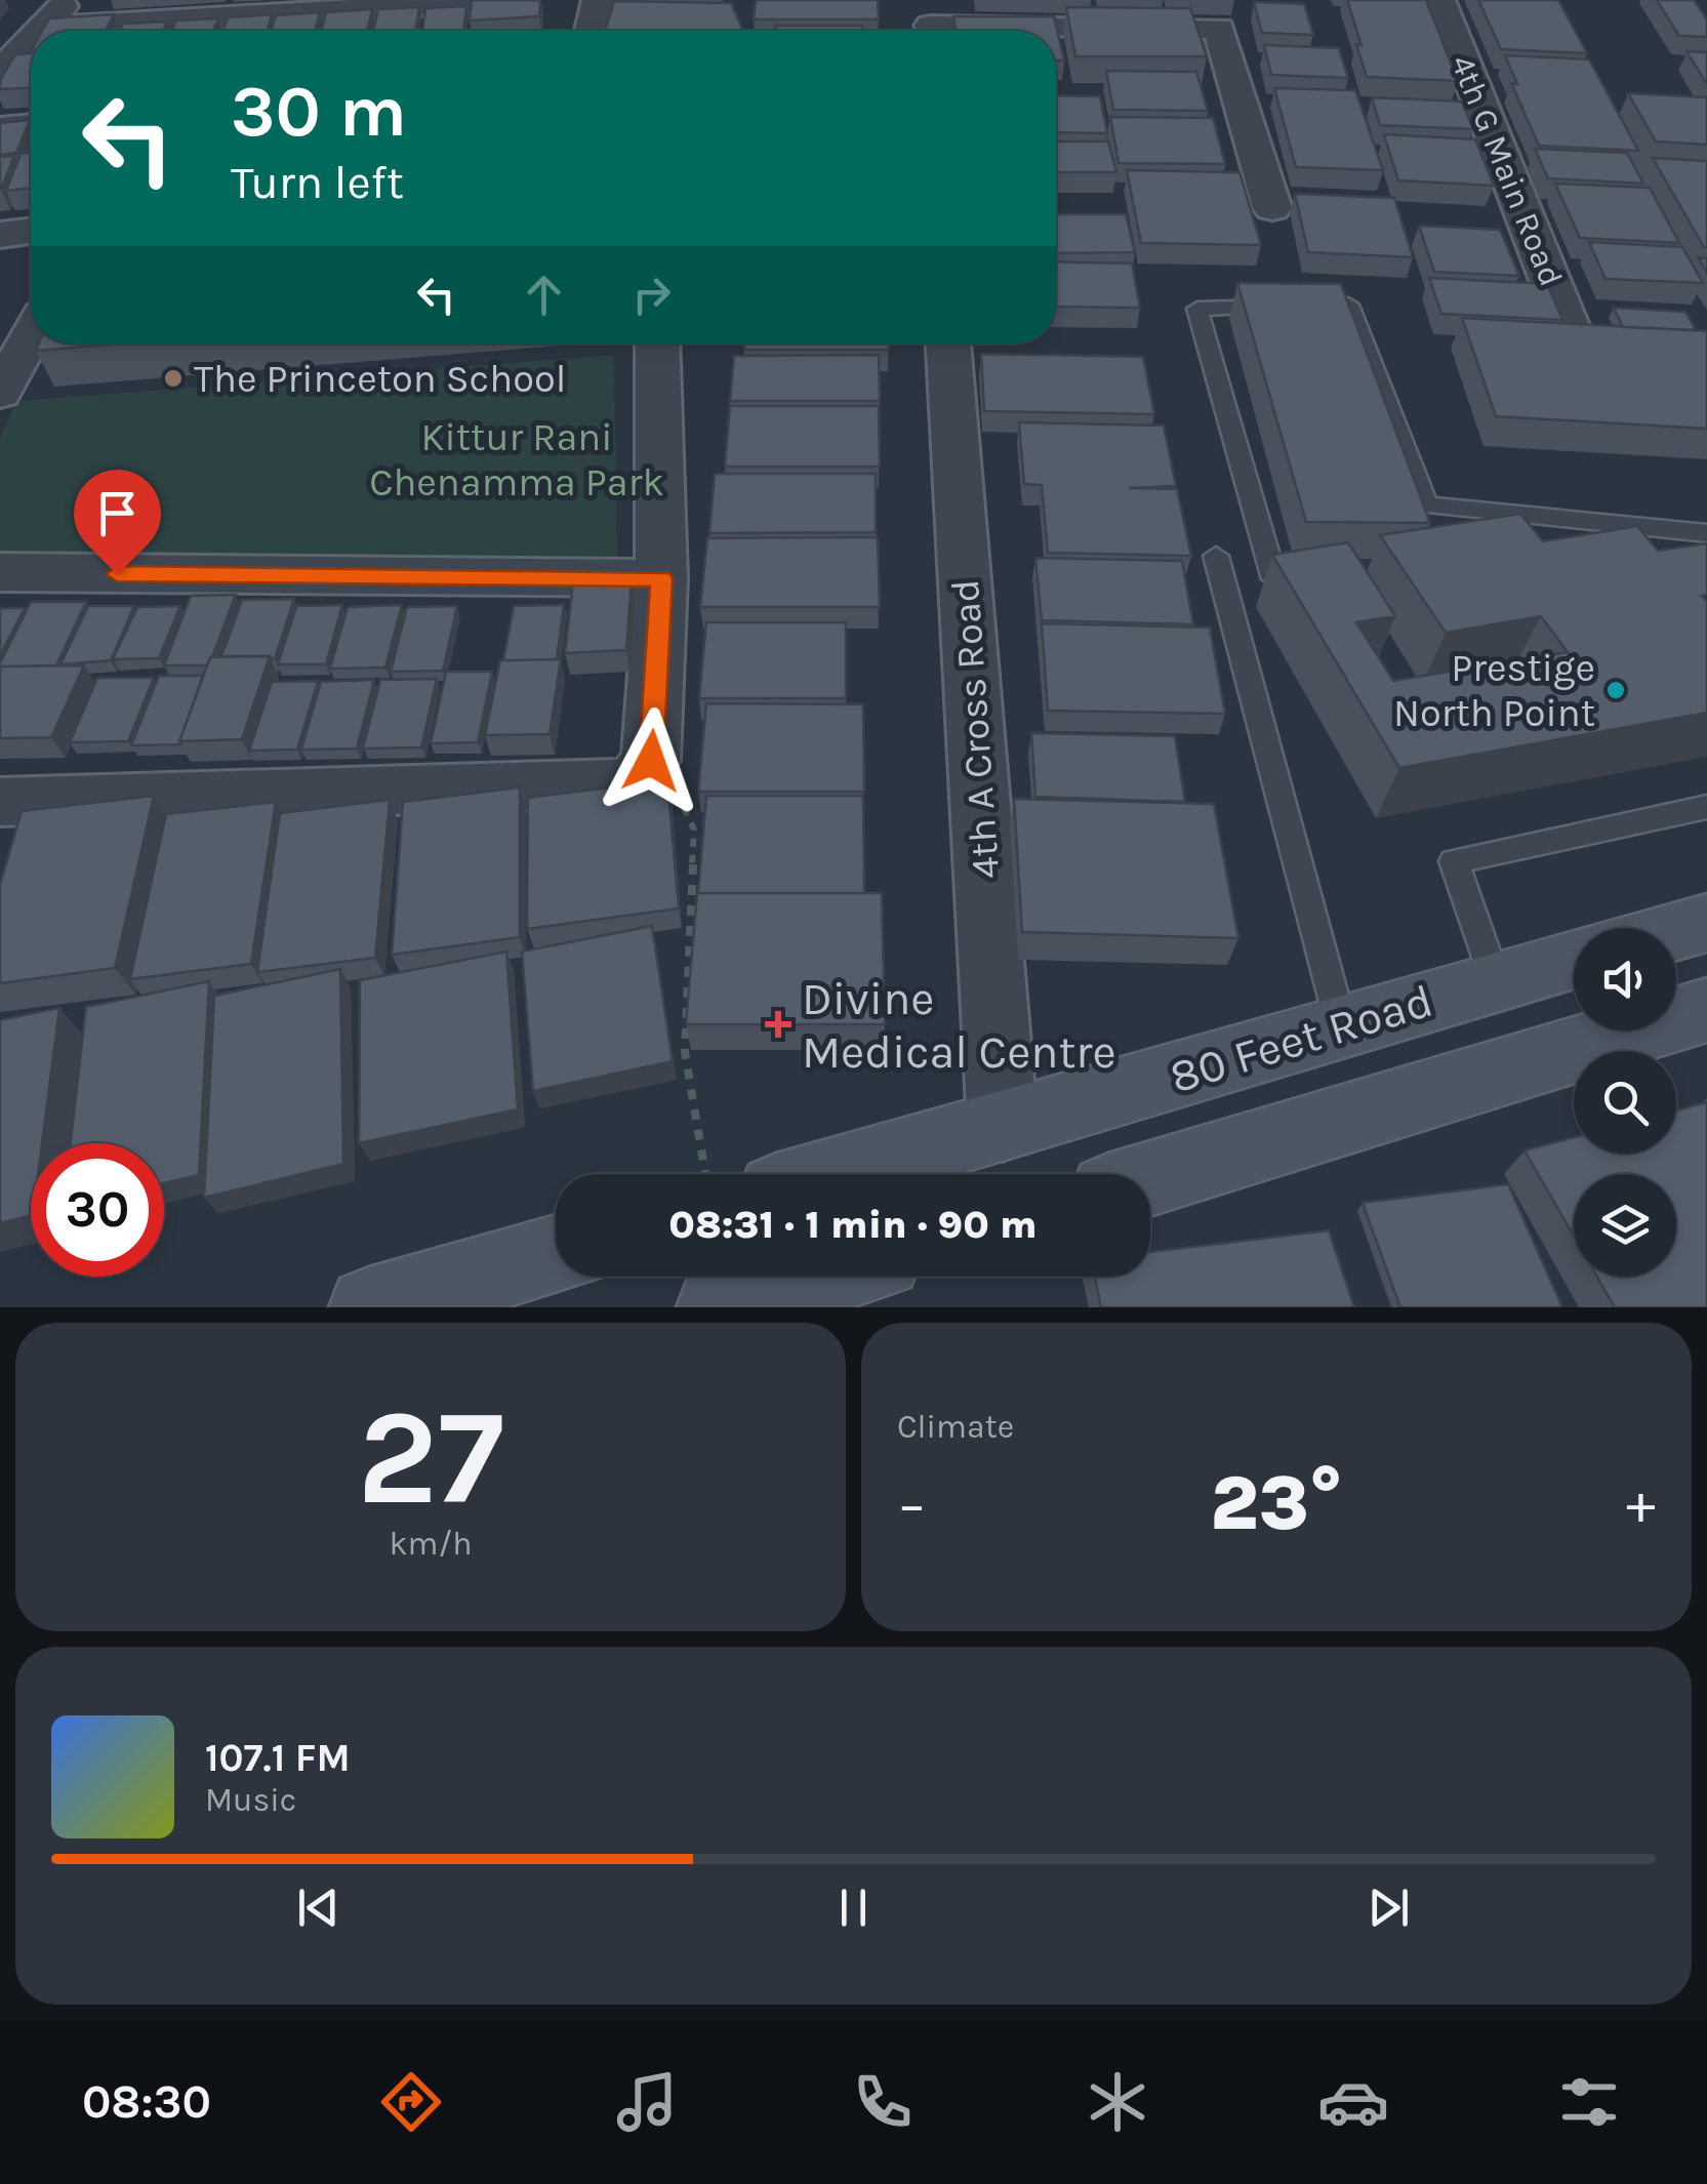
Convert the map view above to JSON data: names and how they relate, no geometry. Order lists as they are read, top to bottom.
{
  "streets": {
    "main road": ["80 Feet Road"],
    "street": ["4th G Main Road", "4th A Cross Road"]
  },
  "crossings": [
    ["4th A Cross Road", "80 Feet Road"]
  ],
  "parks": ["Kittur Rani Chenamma Park"],
  "places": {
    "other": ["The Princeton School", "Prestige North Point"],
    "health": ["Divine Medical Centre"]
  },
  "page": {
    "turn": ["30 m", "Turn left"],
    "limit": "30",
    "trip": "08:31 · 1 min · 90 m",
    "tile": [
      ["27", "km/h"],
      "Climate"
    ],
    "heat": ["−", "23°", "+"],
    "song": ["107.1 FM", "Music"],
    "tabs": "08:30"
  }
}
